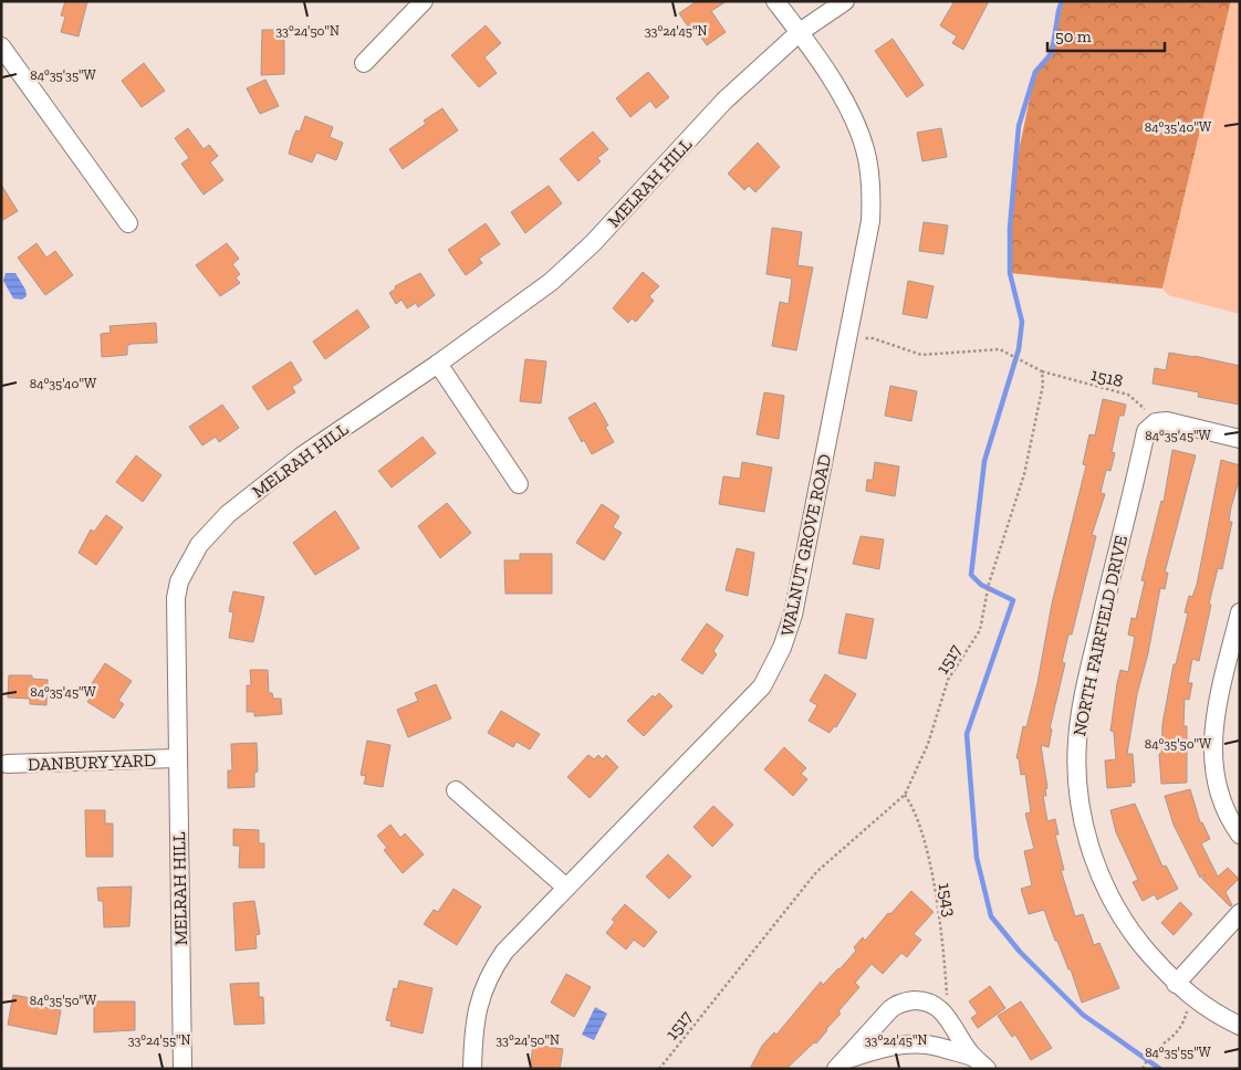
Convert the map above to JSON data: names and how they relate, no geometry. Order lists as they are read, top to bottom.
{
  "streets": {
    "street": [
      "MELRAH HILL",
      "WALNUT GROVE ROAD",
      "NORTH FAIRFIELD DRIVE",
      "DANBURY YARD"
    ],
    "path": ["1518", "1517", "1543"]
  },
  "crossings": [
    ["MELRAH HILL", "WALNUT GROVE ROAD"],
    ["MELRAH HILL", "DANBURY YARD"],
    ["1518", "NORTH FAIRFIELD DRIVE"],
    ["1518", "1517"],
    ["1517", "1543"]
  ],
  "scale_bar": "50 m",
  "coordinates": [
    "33°24'50\"N",
    "33°24'45\"N",
    "84°35'35\"W",
    "84°35'40\"W",
    "84°35'45\"W",
    "84°35'50\"W",
    "33°24'55\"N",
    "84°35'55\"W"
  ]
}
